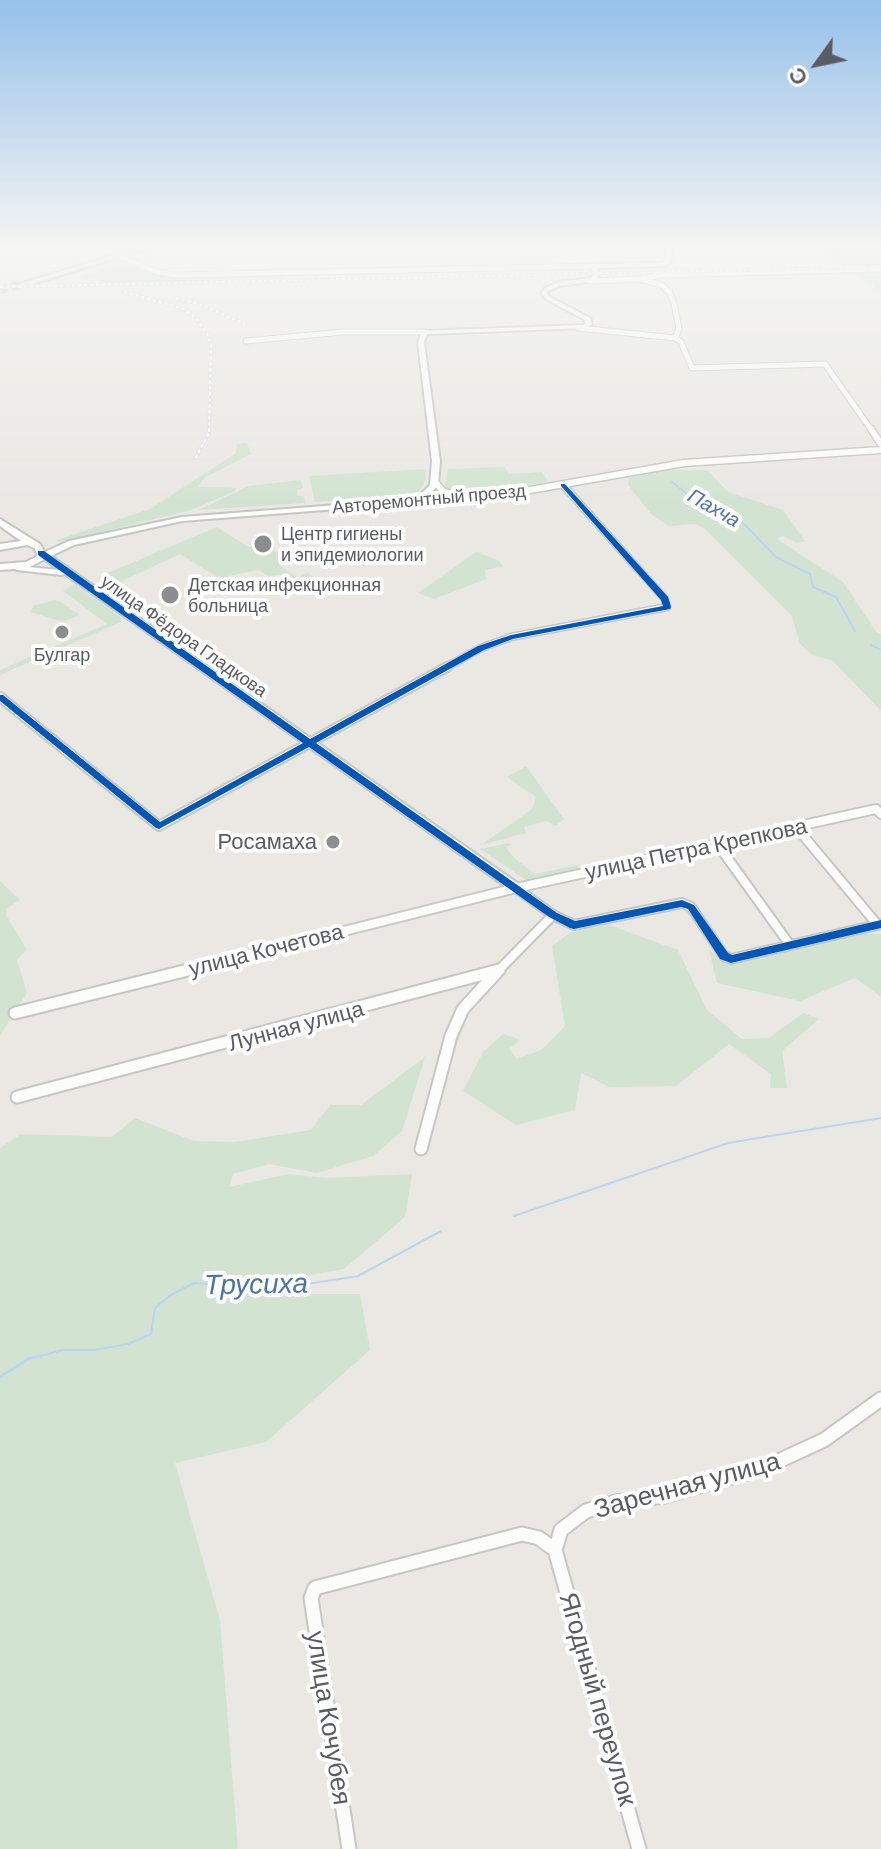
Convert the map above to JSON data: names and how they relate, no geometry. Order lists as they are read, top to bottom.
{
  "streets": {
    "street": [
      "Авторемонтный проезд",
      "улица Фёдора Гладкова",
      "улица Петра Крепкова",
      "улица Кочетова",
      "Лунная улица",
      "Заречная улица",
      "Ягодный переулок",
      "улица Кочубея"
    ]
  },
  "crossings": [
    ["Авторемонтный проезд", "улица Фёдора Гладкова"],
    ["улица Фёдора Гладкова", "улица Петра Крепкова"],
    ["улица Фёдора Гладкова", "улица Кочетова"],
    ["улица Петра Крепкова", "улица Кочетова"],
    ["Заречная улица", "Ягодный переулок"],
    ["Заречная улица", "улица Кочубея"],
    ["Ягодный переулок", "улица Кочубея"]
  ],
  "water": ["Пахча", "Трусиха"],
  "places": [
    "Центр гигиены и эпидемиологии",
    "Детская инфекционная больница",
    "Булгар",
    "Росамаха"
  ],
  "north": "bottom left"
}
